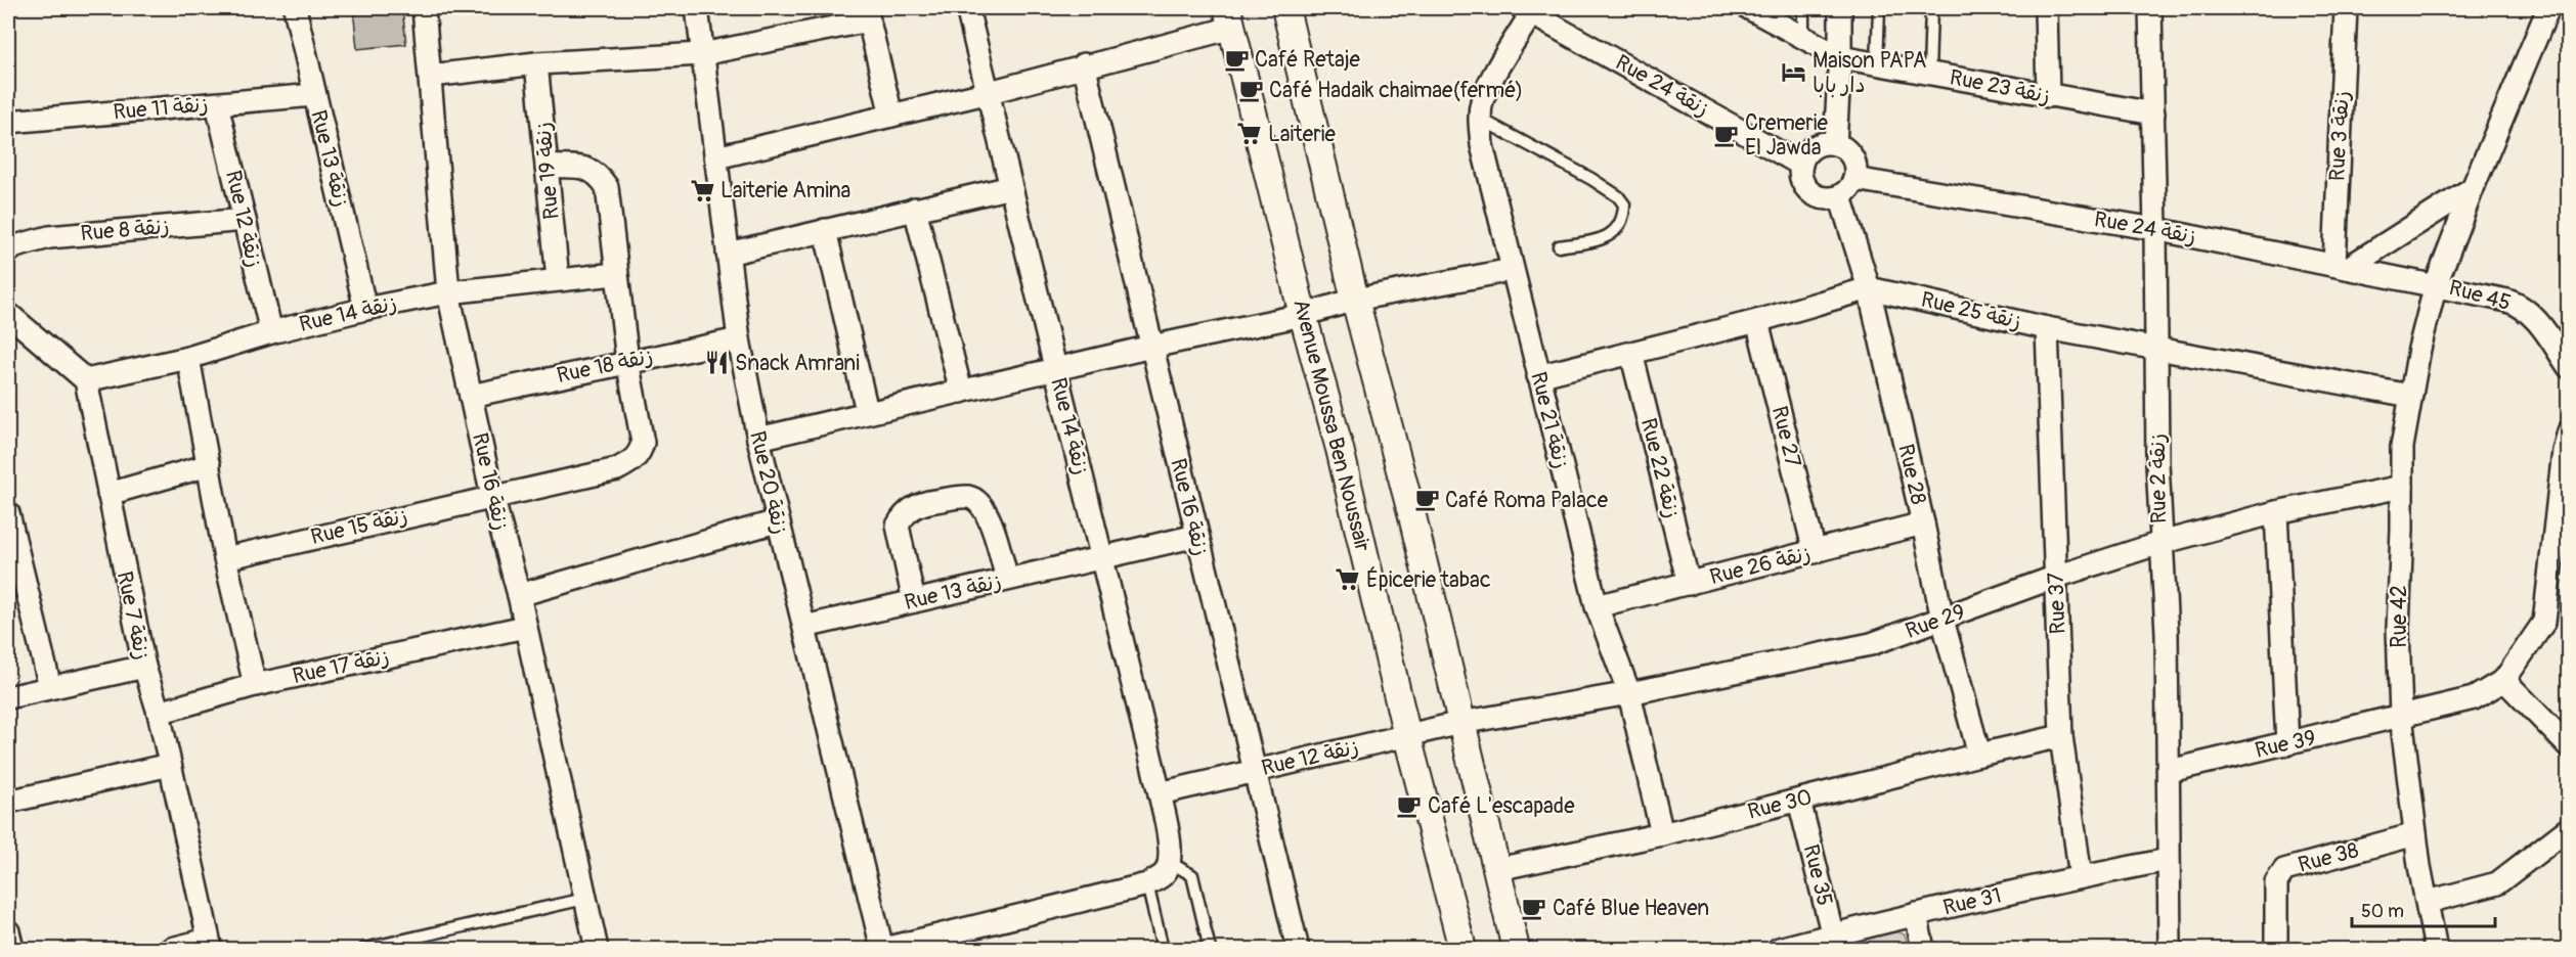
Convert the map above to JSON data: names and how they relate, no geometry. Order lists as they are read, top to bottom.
{
  "streets": {
    "street": [
      "Rue 24 زنقة",
      "Rue 23 زنقة",
      "Rue 11 زنقة",
      "Rue 3 زنقة",
      "Rue 13 زنقة",
      "Rue 19 زنقة",
      "Rue 12 زنقة",
      "Rue 8 زنقة",
      "Rue 45",
      "Rue 25 زنقة",
      "Rue 14 زنقة",
      "Rue 18 زنقة",
      "Rue 21 زنقة",
      "Avenue Moussa Ben Noussair",
      "Rue 27",
      "Rue 22 زنقة",
      "Rue 28",
      "Rue 2 زنقة",
      "Rue 16 زنقة",
      "Rue 20 زنقة",
      "Rue 15 زنقة",
      "Rue 26 زنقة",
      "Rue 37",
      "Rue 7 زنقة",
      "Rue 42",
      "Rue 29",
      "Rue 17 زنقة",
      "Rue 39",
      "Rue 30",
      "Rue 38",
      "Rue 35",
      "Rue 31"
    ]
  },
  "crossings": [
    ["Rue 24 زنقة", "Rue 3 زنقة"],
    ["Rue 24 زنقة", "Rue 45"],
    ["Rue 24 زنقة", "Rue 21 زنقة"],
    ["Rue 24 زنقة", "Rue 28"],
    ["Rue 24 زنقة", "Rue 2 زنقة"],
    ["Rue 24 زنقة", "Rue 42"],
    ["Rue 23 زنقة", "Rue 2 زنقة"],
    ["Rue 11 زنقة", "Rue 13 زنقة"],
    ["Rue 11 زنقة", "Rue 12 زنقة"],
    ["Rue 13 زنقة", "Rue 14 زنقة"],
    ["Rue 13 زنقة", "Rue 16 زنقة"],
    ["Rue 13 زنقة", "Rue 20 زنقة"],
    ["Rue 19 زنقة", "Rue 14 زنقة"],
    ["Rue 12 زنقة", "Rue 8 زنقة"],
    ["Rue 12 زنقة", "Rue 14 زنقة"],
    ["Rue 12 زنقة", "Avenue Moussa Ben Noussair"],
    ["Rue 12 زنقة", "Rue 16 زنقة"],
    ["Rue 12 زنقة", "Rue 29"],
    ["Rue 45", "Rue 42"],
    ["Rue 25 زنقة", "Rue 21 زنقة"],
    ["Rue 25 زنقة", "Rue 27"],
    ["Rue 25 زنقة", "Rue 22 زنقة"],
    ["Rue 25 زنقة", "Rue 28"],
    ["Rue 25 زنقة", "Rue 2 زنقة"],
    ["Rue 25 زنقة", "Rue 37"],
    ["Rue 25 زنقة", "Rue 42"],
    ["Rue 14 زنقة", "Rue 16 زنقة"],
    ["Rue 14 زنقة", "Rue 7 زنقة"],
    ["Rue 18 زنقة", "Rue 16 زنقة"],
    ["Rue 18 زنقة", "Rue 20 زنقة"],
    ["Rue 21 زنقة", "Rue 26 زنقة"],
    ["Rue 21 زنقة", "Rue 29"],
    ["Rue 21 زنقة", "Rue 30"],
    ["Rue 27", "Rue 26 زنقة"],
    ["Rue 22 زنقة", "Rue 26 زنقة"],
    ["Rue 28", "Rue 26 زنقة"],
    ["Rue 28", "Rue 29"],
    ["Rue 28", "Rue 30"],
    ["Rue 2 زنقة", "Rue 29"],
    ["Rue 2 زنقة", "Rue 39"],
    ["Rue 2 زنقة", "Rue 31"],
    ["Rue 16 زنقة", "Rue 15 زنقة"],
    ["Rue 16 زنقة", "Rue 17 زنقة"],
    ["Rue 37", "Rue 29"],
    ["Rue 37", "Rue 30"],
    ["Rue 37", "Rue 31"],
    ["Rue 7 زنقة", "Rue 17 زنقة"],
    ["Rue 42", "Rue 29"],
    ["Rue 42", "Rue 39"],
    ["Rue 42", "Rue 38"],
    ["Rue 30", "Rue 35"],
    ["Rue 35", "Rue 31"]
  ],
  "places": {
    "cafe": [
      "Café Retaje",
      "Café Hadaik chaimae(fermé)",
      "Cremerie El Jawda",
      "Café Roma Palace",
      "Café L'escapade",
      "Café Blue Heaven"
    ],
    "hotel": ["Maison PAPA دار بابا"],
    "supermarket": ["Laiterie", "Laiterie Amina", "Épicerie tabac"],
    "restaurant": ["Snack Amrani"]
  },
  "scale_bar": "50 m"
}
